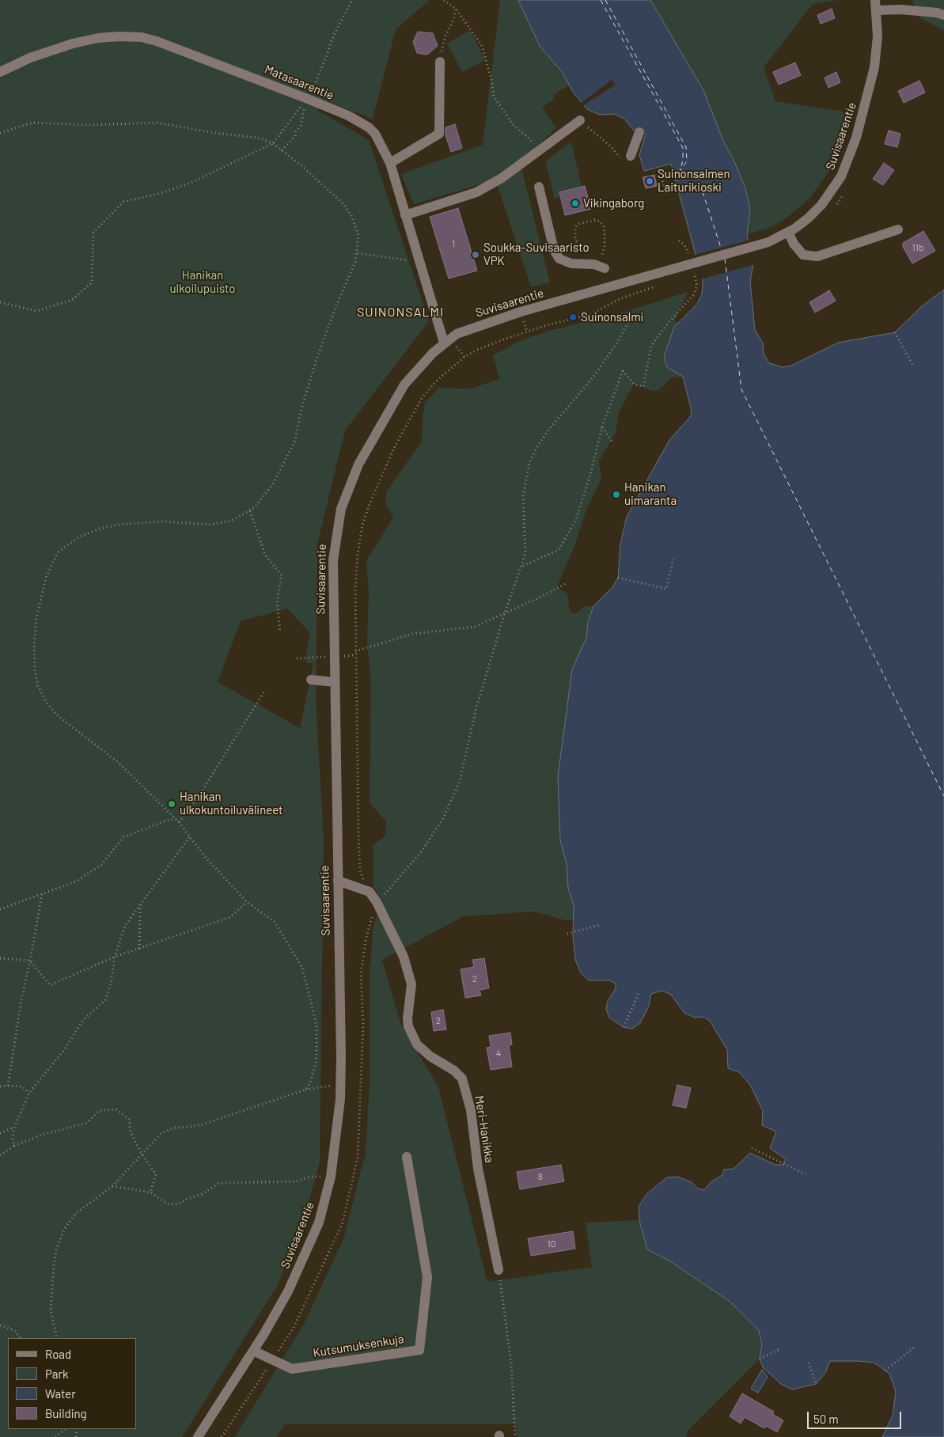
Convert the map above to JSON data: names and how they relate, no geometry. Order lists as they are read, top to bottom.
{
  "streets": {
    "street": [
      "Matasaarentie",
      "Suvisaarentie",
      "Meri-Hanikka",
      "Kutsumuksenkuja"
    ]
  },
  "crossings": [
    ["Matasaarentie", "Suvisaarentie"],
    ["Suvisaarentie", "Kutsumuksenkuja"]
  ],
  "districts": ["SUINONSALMI"],
  "parks": ["Hanikan ulkoilupuisto"],
  "places": [
    "Suinonsalmen Laiturikioski",
    "Vikingaborg",
    "Soukka-Suvisaaristo VPK",
    "Suinonsalmi",
    "Hanikan uimaranta",
    "Hanikan ulkokuntoiluvälineet"
  ],
  "house_numbers": [
    "1",
    "11b",
    "2",
    "2",
    "4",
    "8",
    "10"
  ],
  "legend": [
    "Road",
    "Park",
    "Water",
    "Building"
  ],
  "scale_bar": "50 m"
}
